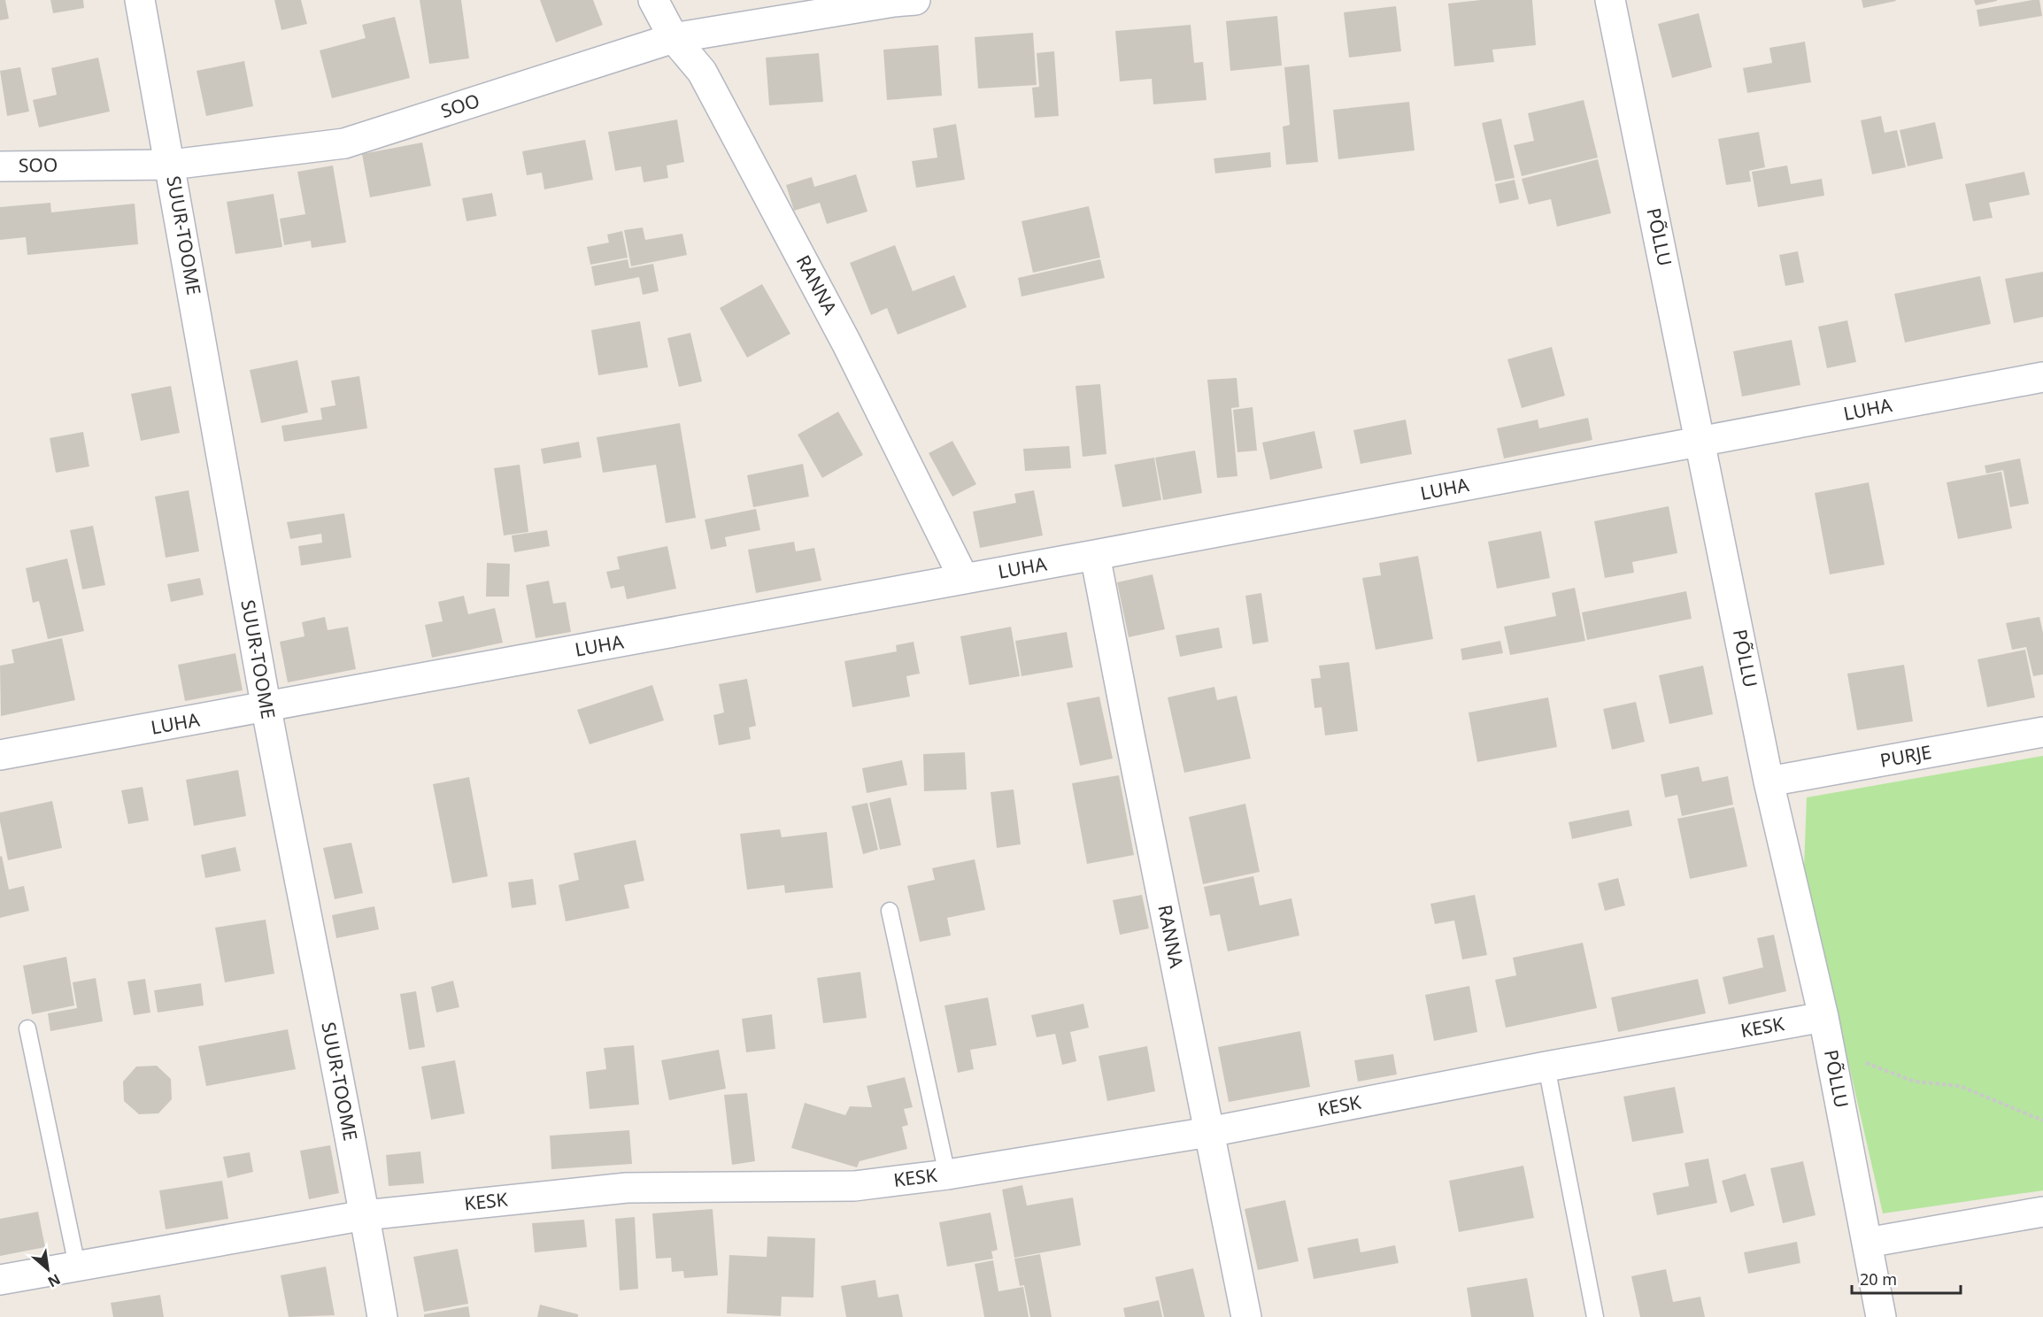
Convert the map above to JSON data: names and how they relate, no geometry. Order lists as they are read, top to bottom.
{
  "streets": {
    "street": [
      "SOO",
      "SUUR-TOOME",
      "PÕLLU",
      "RANNA",
      "LUHA",
      "PURJE",
      "KESK"
    ]
  },
  "crossings": [
    ["SOO", "SUUR-TOOME"],
    ["SOO", "RANNA"],
    ["SUUR-TOOME", "LUHA"],
    ["SUUR-TOOME", "KESK"],
    ["PÕLLU", "LUHA"],
    ["PÕLLU", "PURJE"],
    ["PÕLLU", "KESK"],
    ["RANNA", "LUHA"],
    ["RANNA", "KESK"]
  ],
  "scale_bar": "20 m",
  "north": "bottom right"
}
